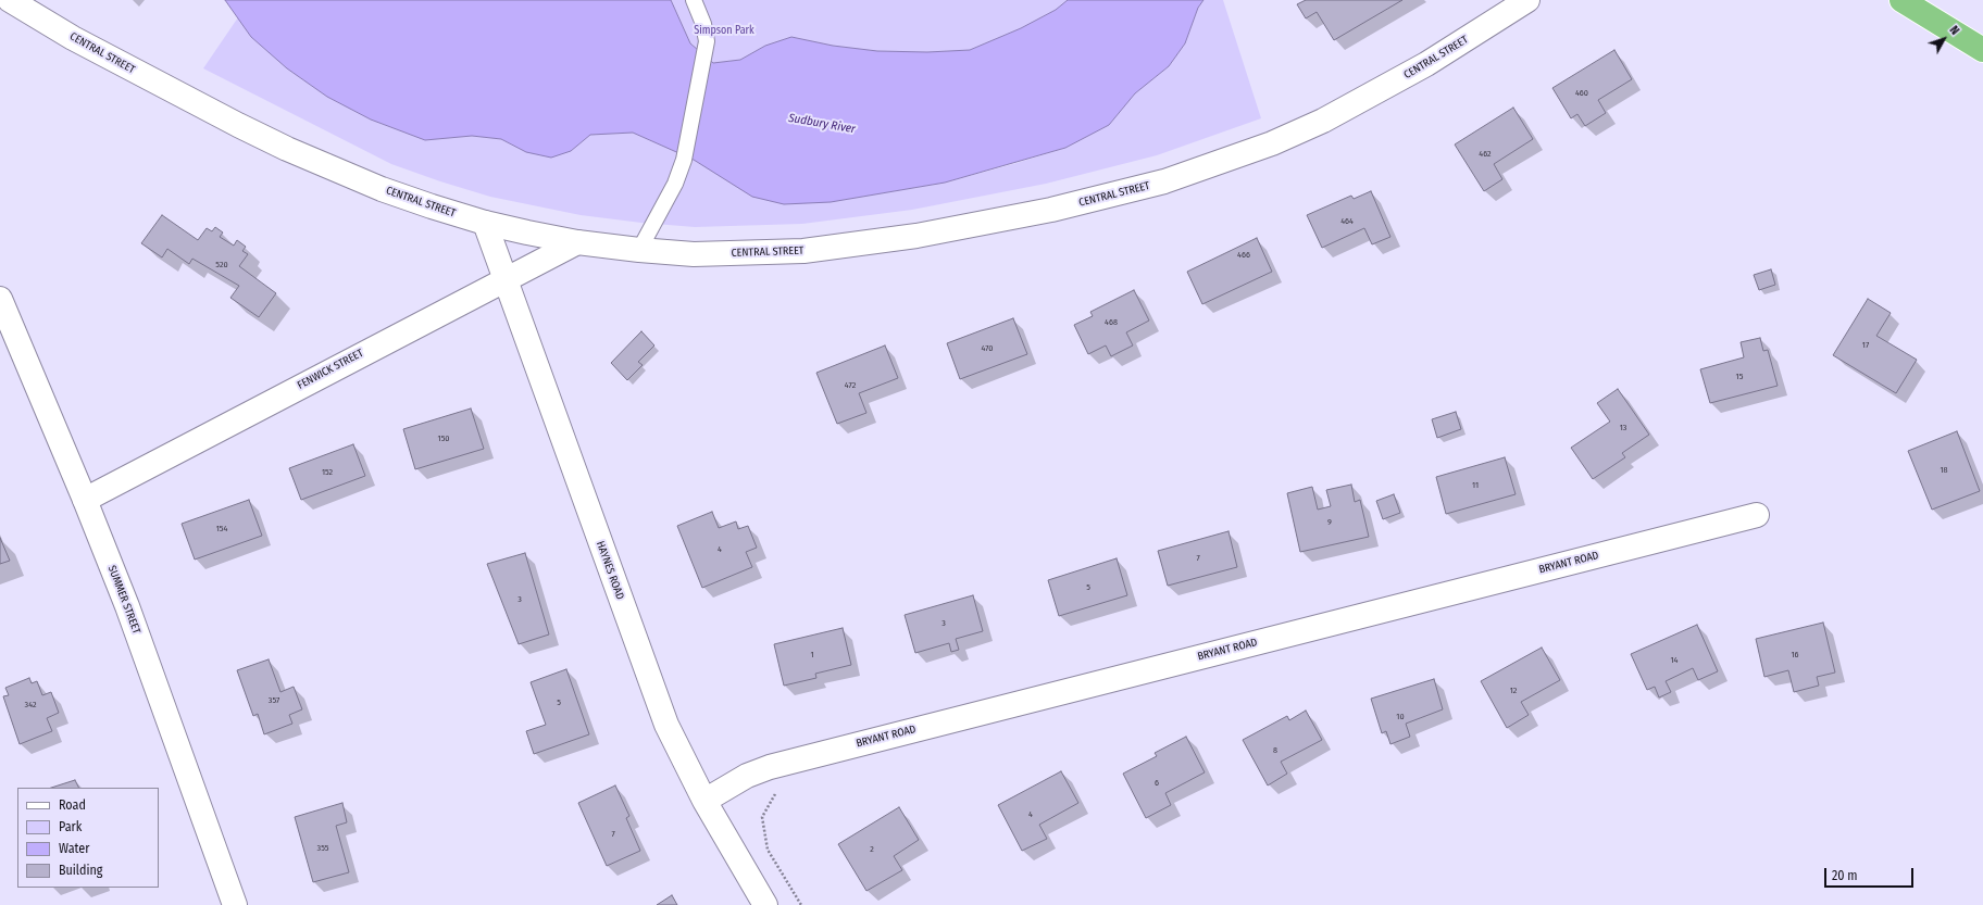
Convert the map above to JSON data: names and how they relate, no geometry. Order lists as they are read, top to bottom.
{
  "streets": {
    "street": [
      "CENTRAL STREET",
      "FENWICK STREET",
      "BRYANT ROAD",
      "HAYNES ROAD",
      "SUMMER STREET"
    ]
  },
  "crossings": [
    ["CENTRAL STREET", "FENWICK STREET"],
    ["CENTRAL STREET", "HAYNES ROAD"],
    ["FENWICK STREET", "HAYNES ROAD"],
    ["FENWICK STREET", "SUMMER STREET"],
    ["BRYANT ROAD", "HAYNES ROAD"]
  ],
  "water": ["Sudbury River"],
  "parks": ["Simpson Park"],
  "house_numbers": [
    "460",
    "462",
    "464",
    "466",
    "520",
    "468",
    "17",
    "470",
    "15",
    "472",
    "13",
    "150",
    "18",
    "152",
    "11",
    "9",
    "154",
    "4",
    "7",
    "5",
    "3",
    "3",
    "1",
    "16",
    "14",
    "12",
    "357",
    "5",
    "342",
    "10",
    "8",
    "6",
    "4",
    "7",
    "355",
    "2"
  ],
  "legend": [
    "Road",
    "Park",
    "Water",
    "Building"
  ],
  "scale_bar": "20 m",
  "north": "top right"
}
